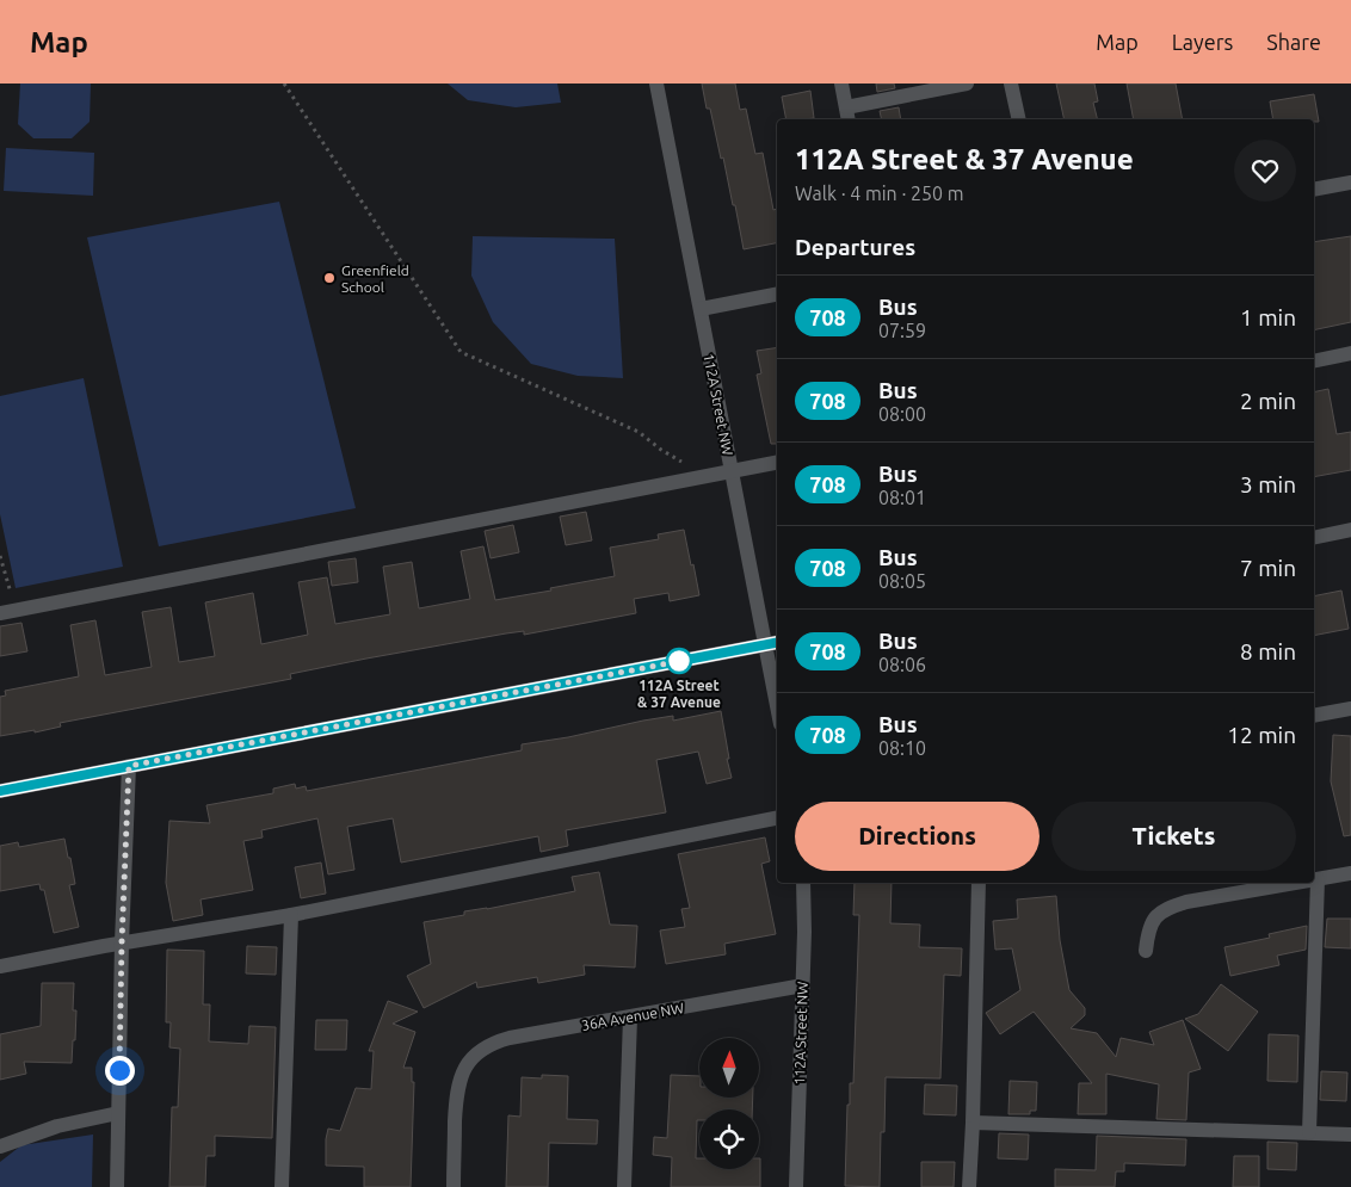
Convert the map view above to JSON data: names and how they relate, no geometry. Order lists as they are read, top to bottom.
{
  "streets": {
    "street": ["112A Street NW", "36A Avenue NW"]
  },
  "crossings": [
    ["112A Street NW", "36A Avenue NW"]
  ],
  "places": ["Greenfield School", "112A Street & 37 Avenue"],
  "lines": ["bus line 708"],
  "north": "top",
  "page": {
    "header": "Map",
    "nav": ["Map", "Layers", "Share"],
    "heading": [
      ["112A Street & 37 Avenue", "Walk · 4 min · 250 m"],
      "Departures"
    ],
    "list": [
      {
        "mark": "708",
        "name": "Bus",
        "note": "07:59",
        "value": "1 min"
      },
      {
        "mark": "708",
        "name": "Bus",
        "note": "08:00",
        "value": "2 min"
      },
      {
        "mark": "708",
        "name": "Bus",
        "note": "08:01",
        "value": "3 min"
      },
      {
        "mark": "708",
        "name": "Bus",
        "note": "08:05",
        "value": "7 min"
      },
      {
        "mark": "708",
        "name": "Bus",
        "note": "08:06",
        "value": "8 min"
      },
      {
        "mark": "708",
        "name": "Bus",
        "note": "08:10",
        "value": "12 min"
      }
    ],
    "buttons": ["Directions", "Tickets"]
  }
}
